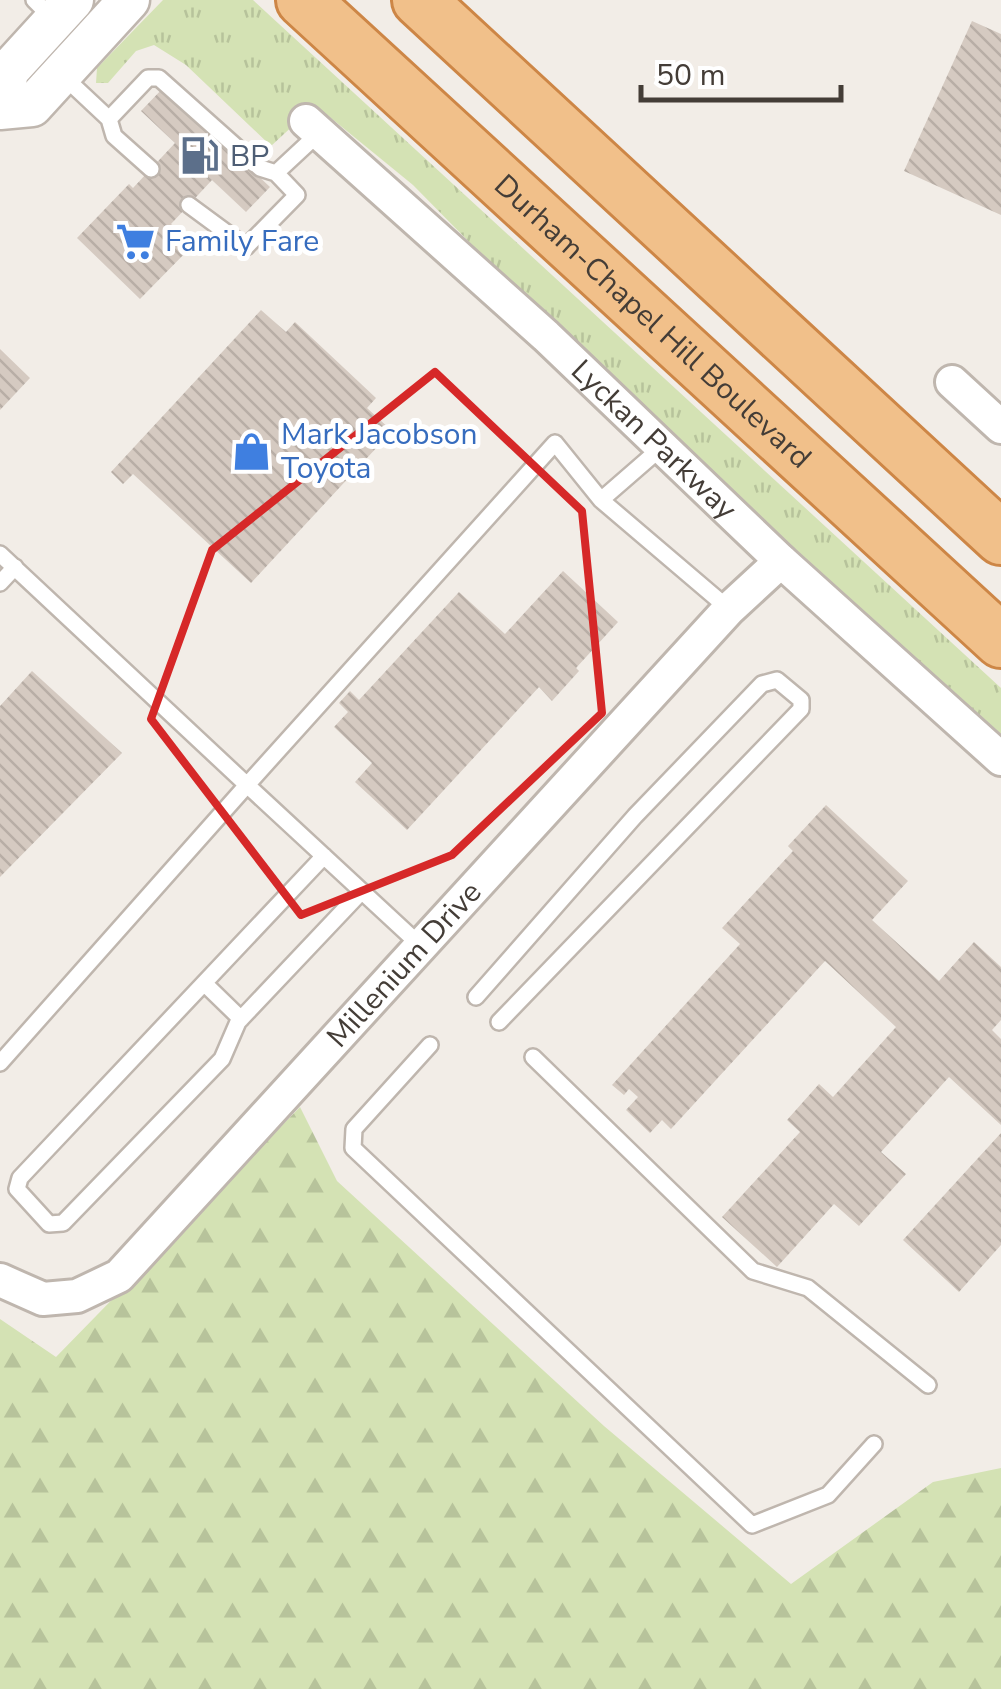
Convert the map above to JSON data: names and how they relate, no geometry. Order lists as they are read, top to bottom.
{
  "streets": {
    "highway": ["Durham-Chapel Hill Boulevard"],
    "street": ["Lyckan Parkway", "Millenium Drive"]
  },
  "crossings": [
    ["Lyckan Parkway", "Millenium Drive"]
  ],
  "places": {
    "fuel station": ["BP"],
    "supermarket": ["Family Fare"],
    "shop": ["Mark Jacobson Toyota"]
  },
  "scale_bar": "50 m"
}
